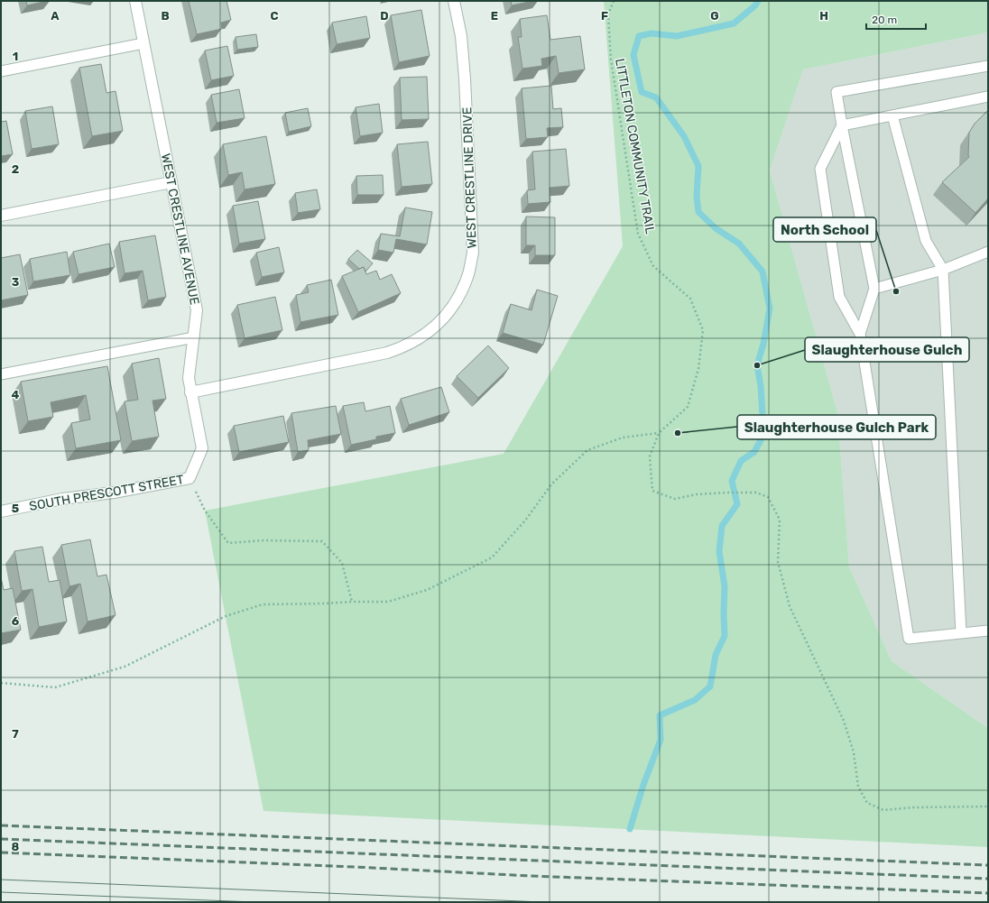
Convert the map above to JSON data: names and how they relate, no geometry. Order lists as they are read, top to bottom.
{
  "streets": {
    "street": ["WEST CRESTLINE DRIVE", "WEST CRESTLINE AVENUE", "SOUTH PRESCOTT STREET"],
    "path": ["LITTLETON COMMUNITY TRAIL"]
  },
  "crossings": [
    ["WEST CRESTLINE DRIVE", "WEST CRESTLINE AVENUE"],
    ["WEST CRESTLINE AVENUE", "SOUTH PRESCOTT STREET"]
  ],
  "places": ["North School", "Slaughterhouse Gulch", "Slaughterhouse Gulch Park"],
  "scale_bar": "20 m",
  "grid": {
    "columns": [
      "A",
      "B",
      "C",
      "D",
      "E",
      "F",
      "G",
      "H"
    ],
    "rows": [
      "1",
      "2",
      "3",
      "4",
      "5",
      "6",
      "7",
      "8"
    ]
  }
}
